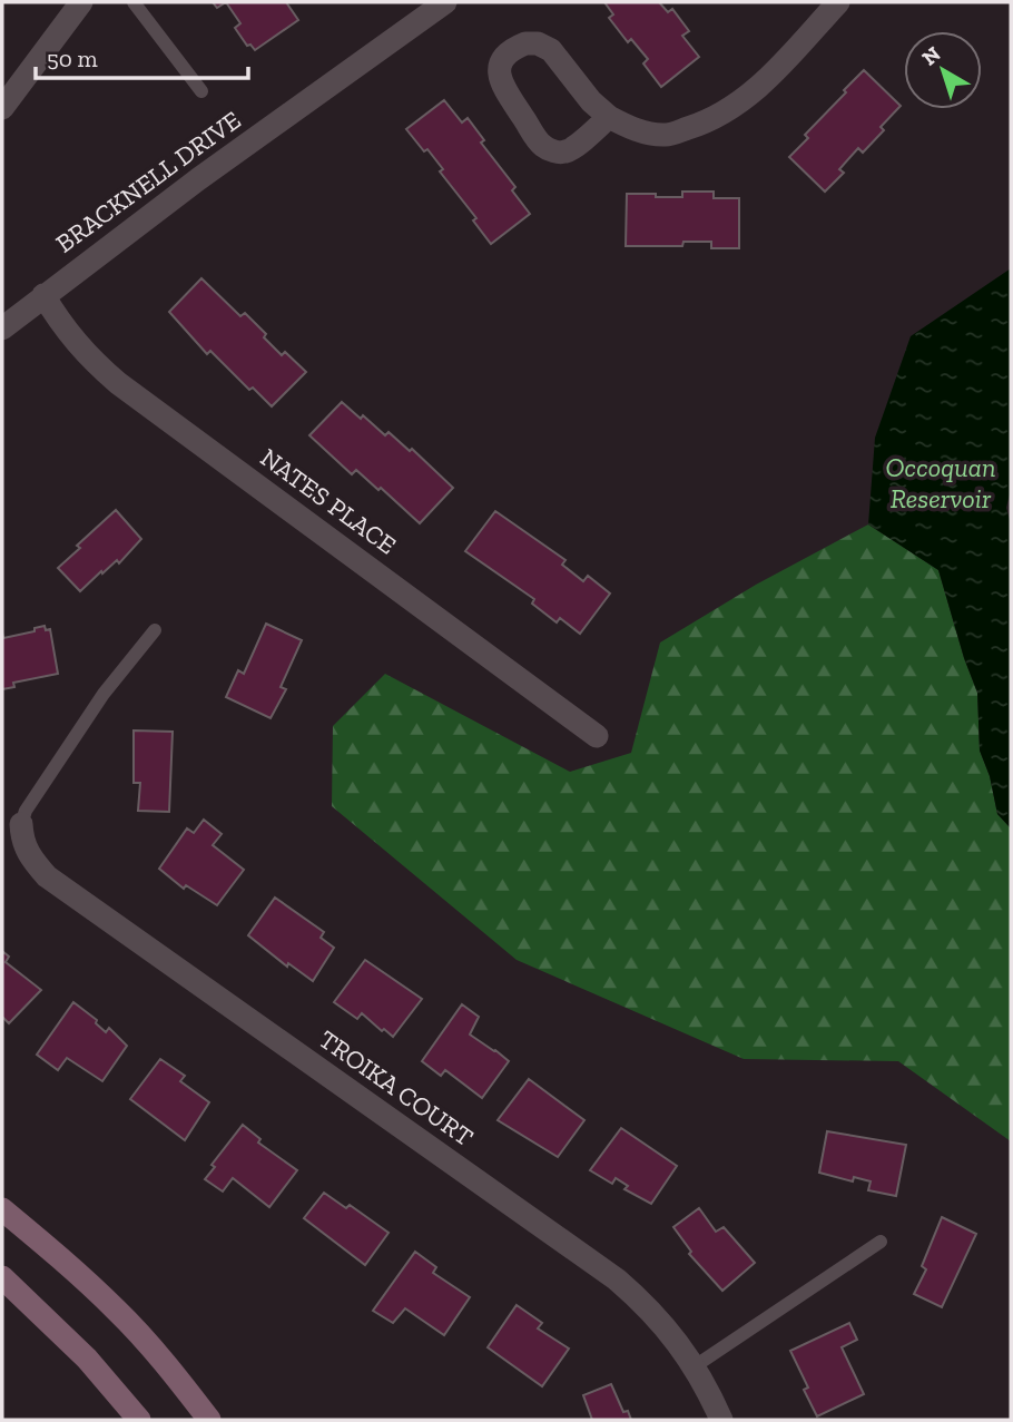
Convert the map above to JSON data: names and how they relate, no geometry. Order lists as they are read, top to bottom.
{
  "streets": {
    "street": ["BRACKNELL DRIVE", "NATES PLACE", "TROIKA COURT"]
  },
  "crossings": [
    ["BRACKNELL DRIVE", "NATES PLACE"]
  ],
  "water": ["Occoquan Reservoir"],
  "scale_bar": "50 m",
  "north": "top left"
}
